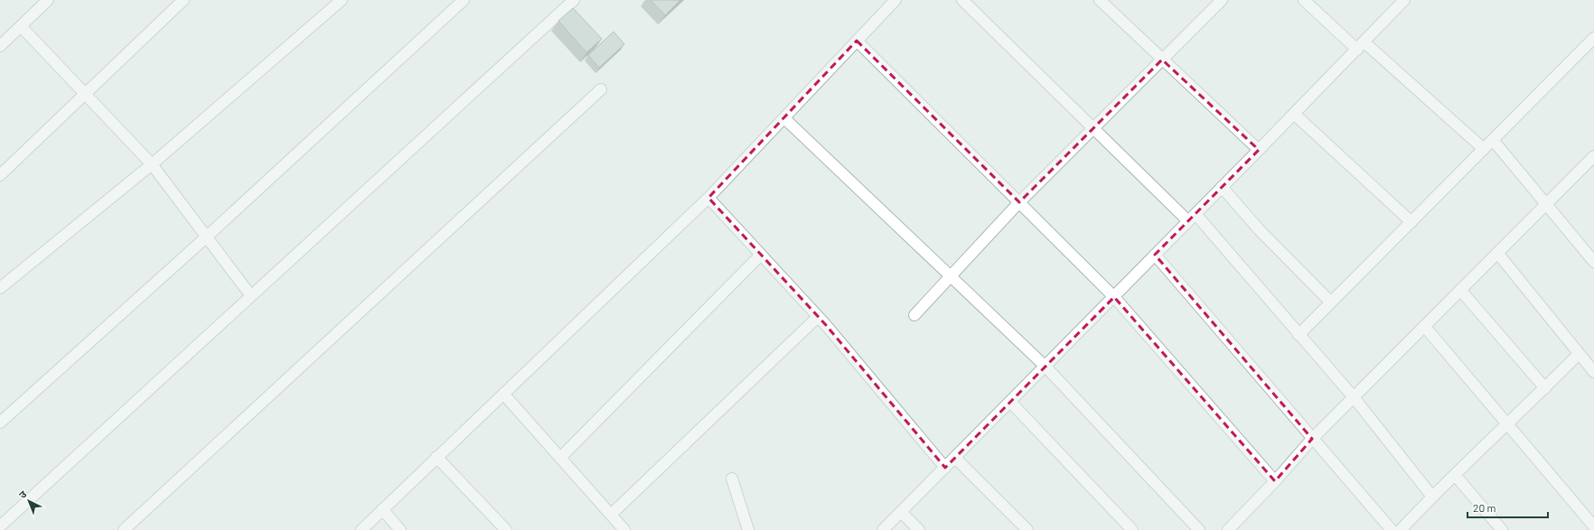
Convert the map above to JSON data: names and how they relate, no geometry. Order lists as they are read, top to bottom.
{
  "scale_bar": "20 m",
  "north": "top left"
}
